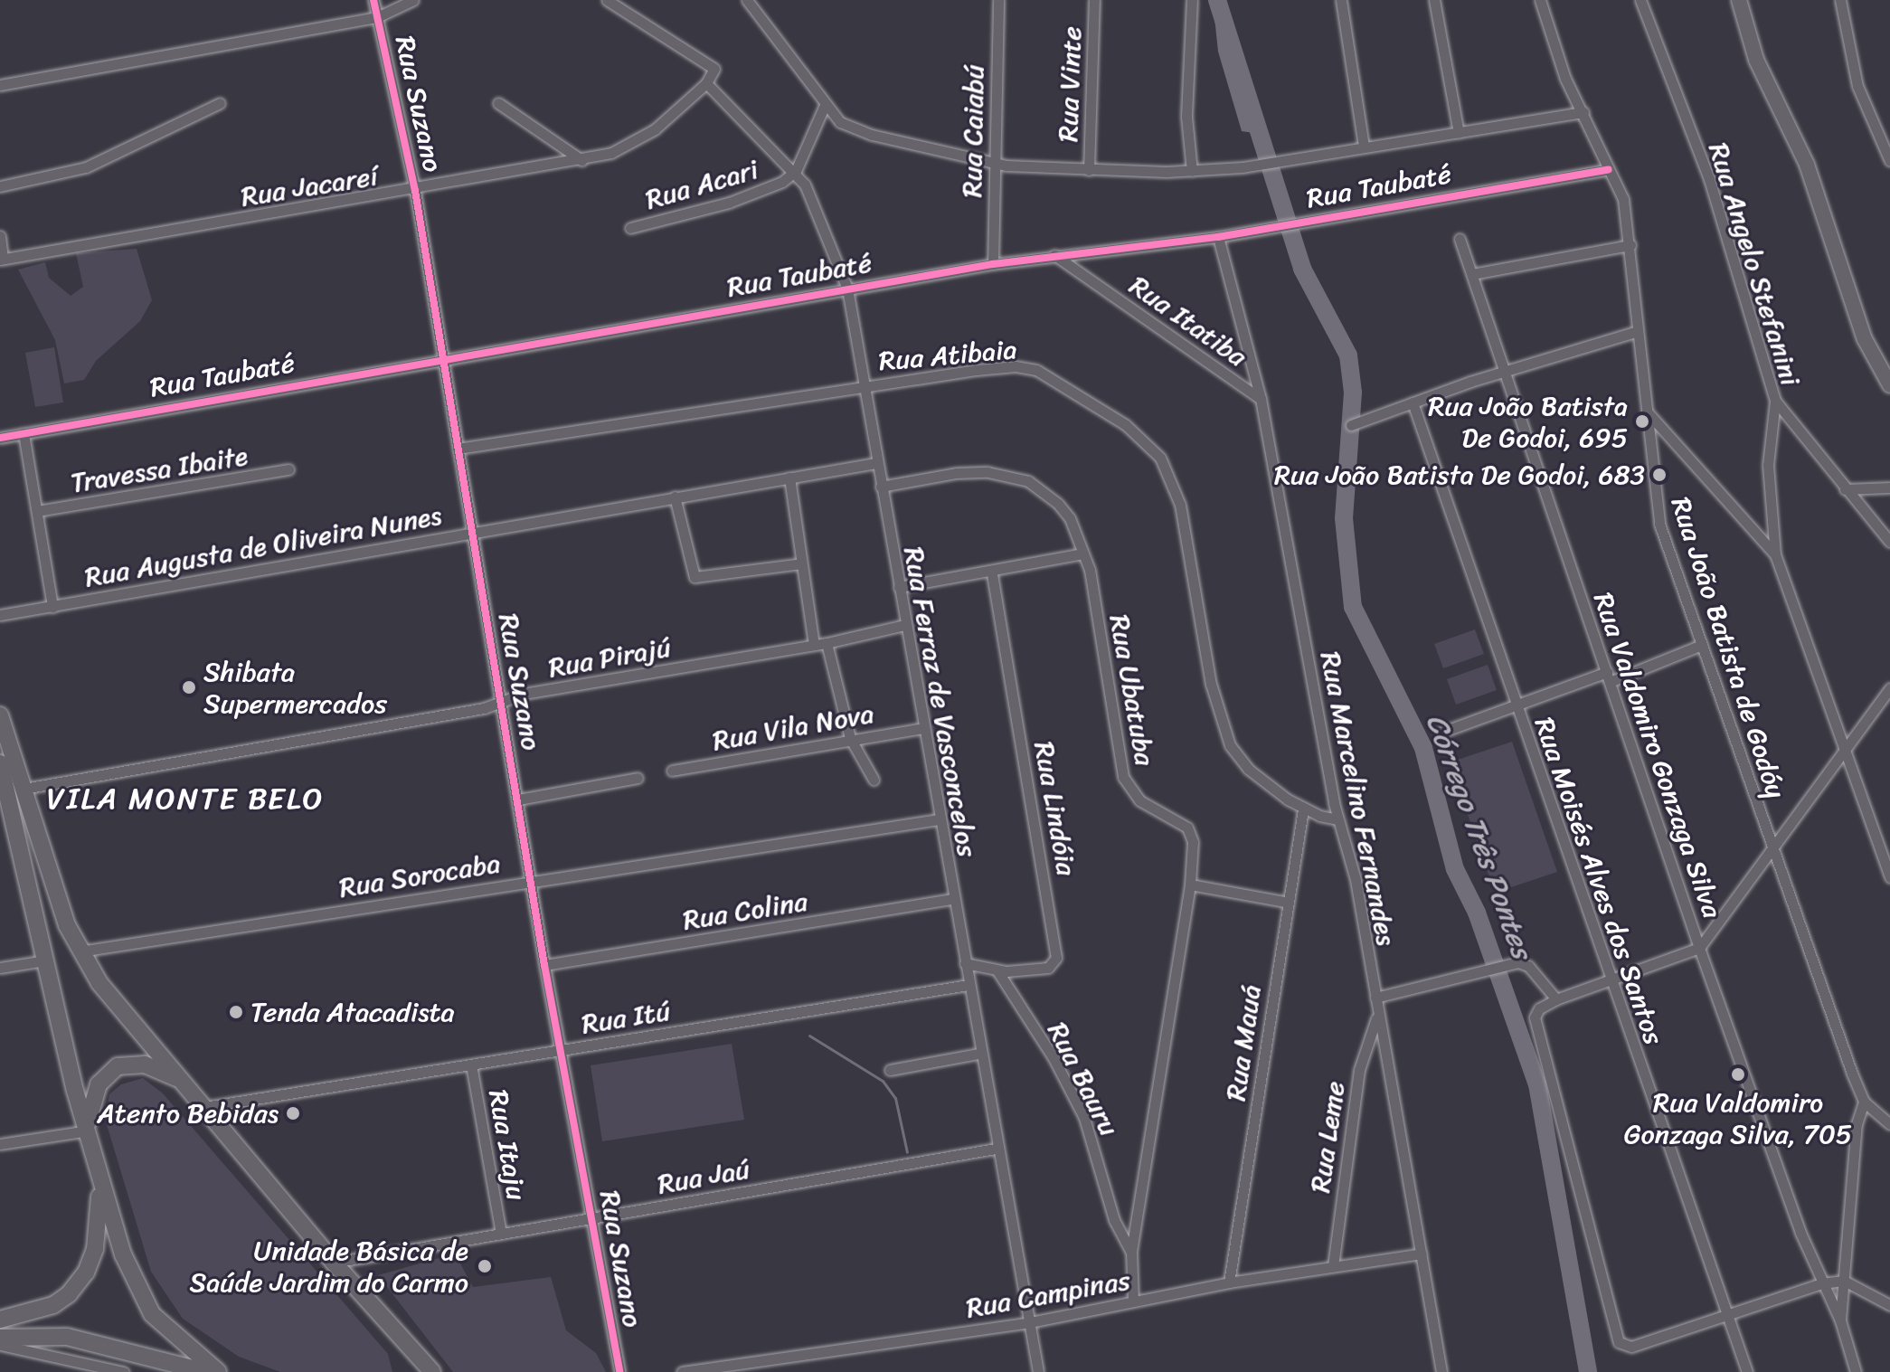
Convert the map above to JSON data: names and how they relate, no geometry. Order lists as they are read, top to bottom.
{
  "streets": {
    "street": [
      "Rua Vinte",
      "Rua Suzano",
      "Rua Caiabú",
      "Rua Acari",
      "Rua Jacareí",
      "Rua Taubaté",
      "Rua Angelo Stefanini",
      "Rua Itatiba",
      "Rua Atibaia",
      "Travessa Ibaite",
      "Rua Augusta de Oliveira Nunes",
      "Rua João Batista de Godóy",
      "Rua Pirajú",
      "Rua Ubatuba",
      "Rua Ferraz de Vasconcelos",
      "Rua Vila Nova",
      "Rua Valdomiro Gonzaga Silva",
      "Rua Marcelino Fernandes",
      "Rua Lindóia",
      "Rua Sorocaba",
      "Rua Moisés Alves dos Santos",
      "Rua Colina",
      "Rua Itú",
      "Rua Mauá",
      "Rua Bauru",
      "Rua Leme",
      "Rua Itaju",
      "Rua Jaú",
      "Rua Campinas"
    ]
  },
  "crossings": [
    ["Rua Suzano", "Rua Jacareí"],
    ["Rua Suzano", "Rua Taubaté"],
    ["Rua Suzano", "Rua Atibaia"],
    ["Rua Suzano", "Rua Augusta de Oliveira Nunes"],
    ["Rua Suzano", "Rua Pirajú"],
    ["Rua Suzano", "Rua Sorocaba"],
    ["Rua Suzano", "Rua Colina"],
    ["Rua Suzano", "Rua Itú"],
    ["Rua Suzano", "Rua Jaú"],
    ["Rua Caiabú", "Rua Taubaté"],
    ["Rua Acari", "Rua Ferraz de Vasconcelos"],
    ["Rua Jacareí", "Rua Ferraz de Vasconcelos"],
    ["Rua Taubaté", "Rua Itatiba"],
    ["Rua Taubaté", "Rua João Batista de Godóy"],
    ["Rua Taubaté", "Rua Ferraz de Vasconcelos"],
    ["Rua Taubaté", "Rua Marcelino Fernandes"],
    ["Rua Itatiba", "Rua Marcelino Fernandes"],
    ["Rua Atibaia", "Rua Ferraz de Vasconcelos"],
    ["Rua Atibaia", "Rua Marcelino Fernandes"],
    ["Rua Atibaia", "Rua Mauá"],
    ["Rua Augusta de Oliveira Nunes", "Rua Ferraz de Vasconcelos"],
    ["Rua Pirajú", "Rua Ferraz de Vasconcelos"],
    ["Rua Ubatuba", "Rua Ferraz de Vasconcelos"],
    ["Rua Ubatuba", "Rua Bauru"],
    ["Rua Ubatuba", "Rua Campinas"],
    ["Rua Ferraz de Vasconcelos", "Rua Vila Nova"],
    ["Rua Ferraz de Vasconcelos", "Rua Lindóia"],
    ["Rua Ferraz de Vasconcelos", "Rua Sorocaba"],
    ["Rua Ferraz de Vasconcelos", "Rua Colina"],
    ["Rua Ferraz de Vasconcelos", "Rua Itú"],
    ["Rua Ferraz de Vasconcelos", "Rua Jaú"],
    ["Rua Ferraz de Vasconcelos", "Rua Campinas"],
    ["Rua Marcelino Fernandes", "Rua Leme"],
    ["Rua Marcelino Fernandes", "Rua Campinas"],
    ["Rua Lindóia", "Rua Bauru"],
    ["Rua Itú", "Rua Itaju"],
    ["Rua Mauá", "Rua Campinas"],
    ["Rua Leme", "Rua Campinas"],
    ["Rua Itaju", "Rua Jaú"]
  ],
  "districts": ["VILA MONTE BELO"],
  "water": ["Córrego Três Pontes"],
  "places": [
    "Rua João Batista De Godoi, 695",
    "Rua João Batista De Godoi, 683",
    "Shibata Supermercados",
    "Tenda Atacadista",
    "Rua Valdomiro Gonzaga Silva, 705",
    "Atento Bebidas",
    "Unidade Básica de Saúde Jardim do Carmo"
  ]
}
